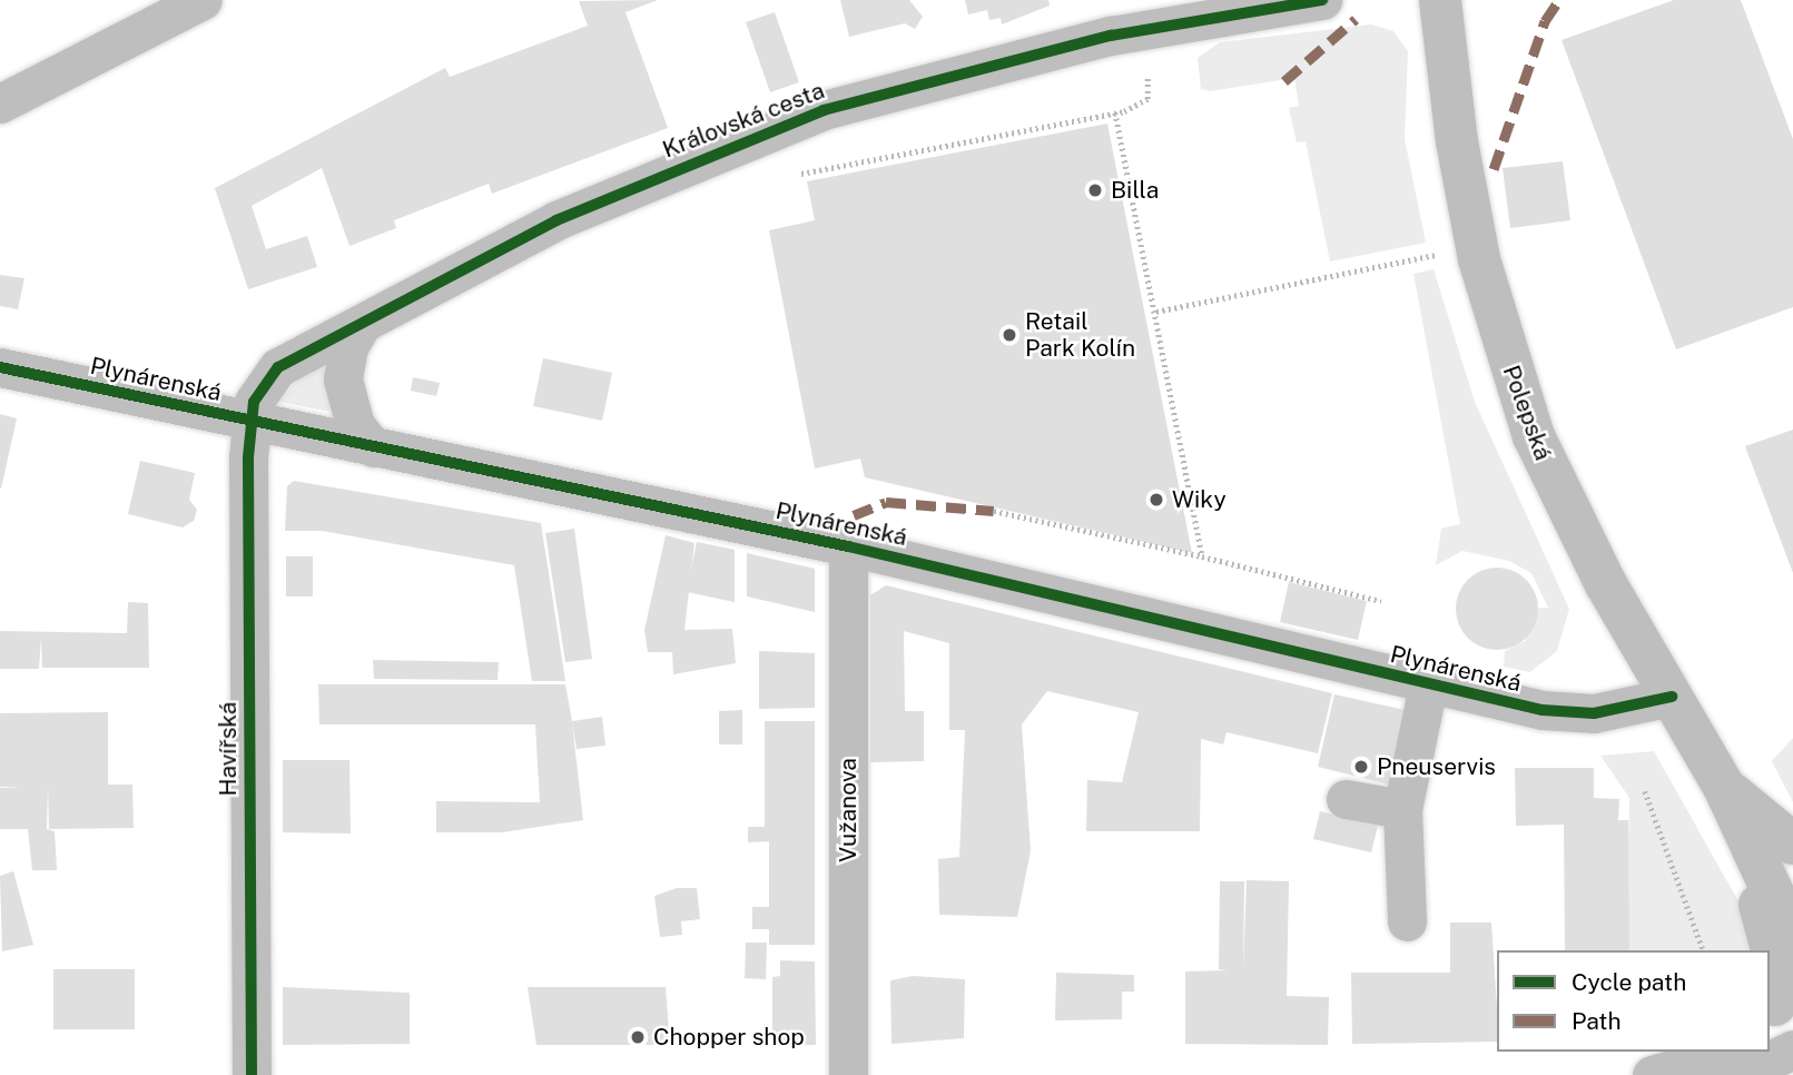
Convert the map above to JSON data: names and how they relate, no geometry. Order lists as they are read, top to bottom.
{
  "streets": {
    "main road": ["Polepská"],
    "street": [
      "Královská cesta",
      "Plynárenská",
      "Havířská",
      "Vužanova"
    ]
  },
  "crossings": [
    ["Královská cesta", "Plynárenská"],
    ["Královská cesta", "Havířská"],
    ["Plynárenská", "Polepská"],
    ["Plynárenská", "Havířská"],
    ["Plynárenská", "Vužanova"]
  ],
  "places": [
    "Billa",
    "Retail Park Kolín",
    "Wiky",
    "Pneuservis",
    "Chopper shop"
  ],
  "legend": ["Cycle path", "Path"]
}
